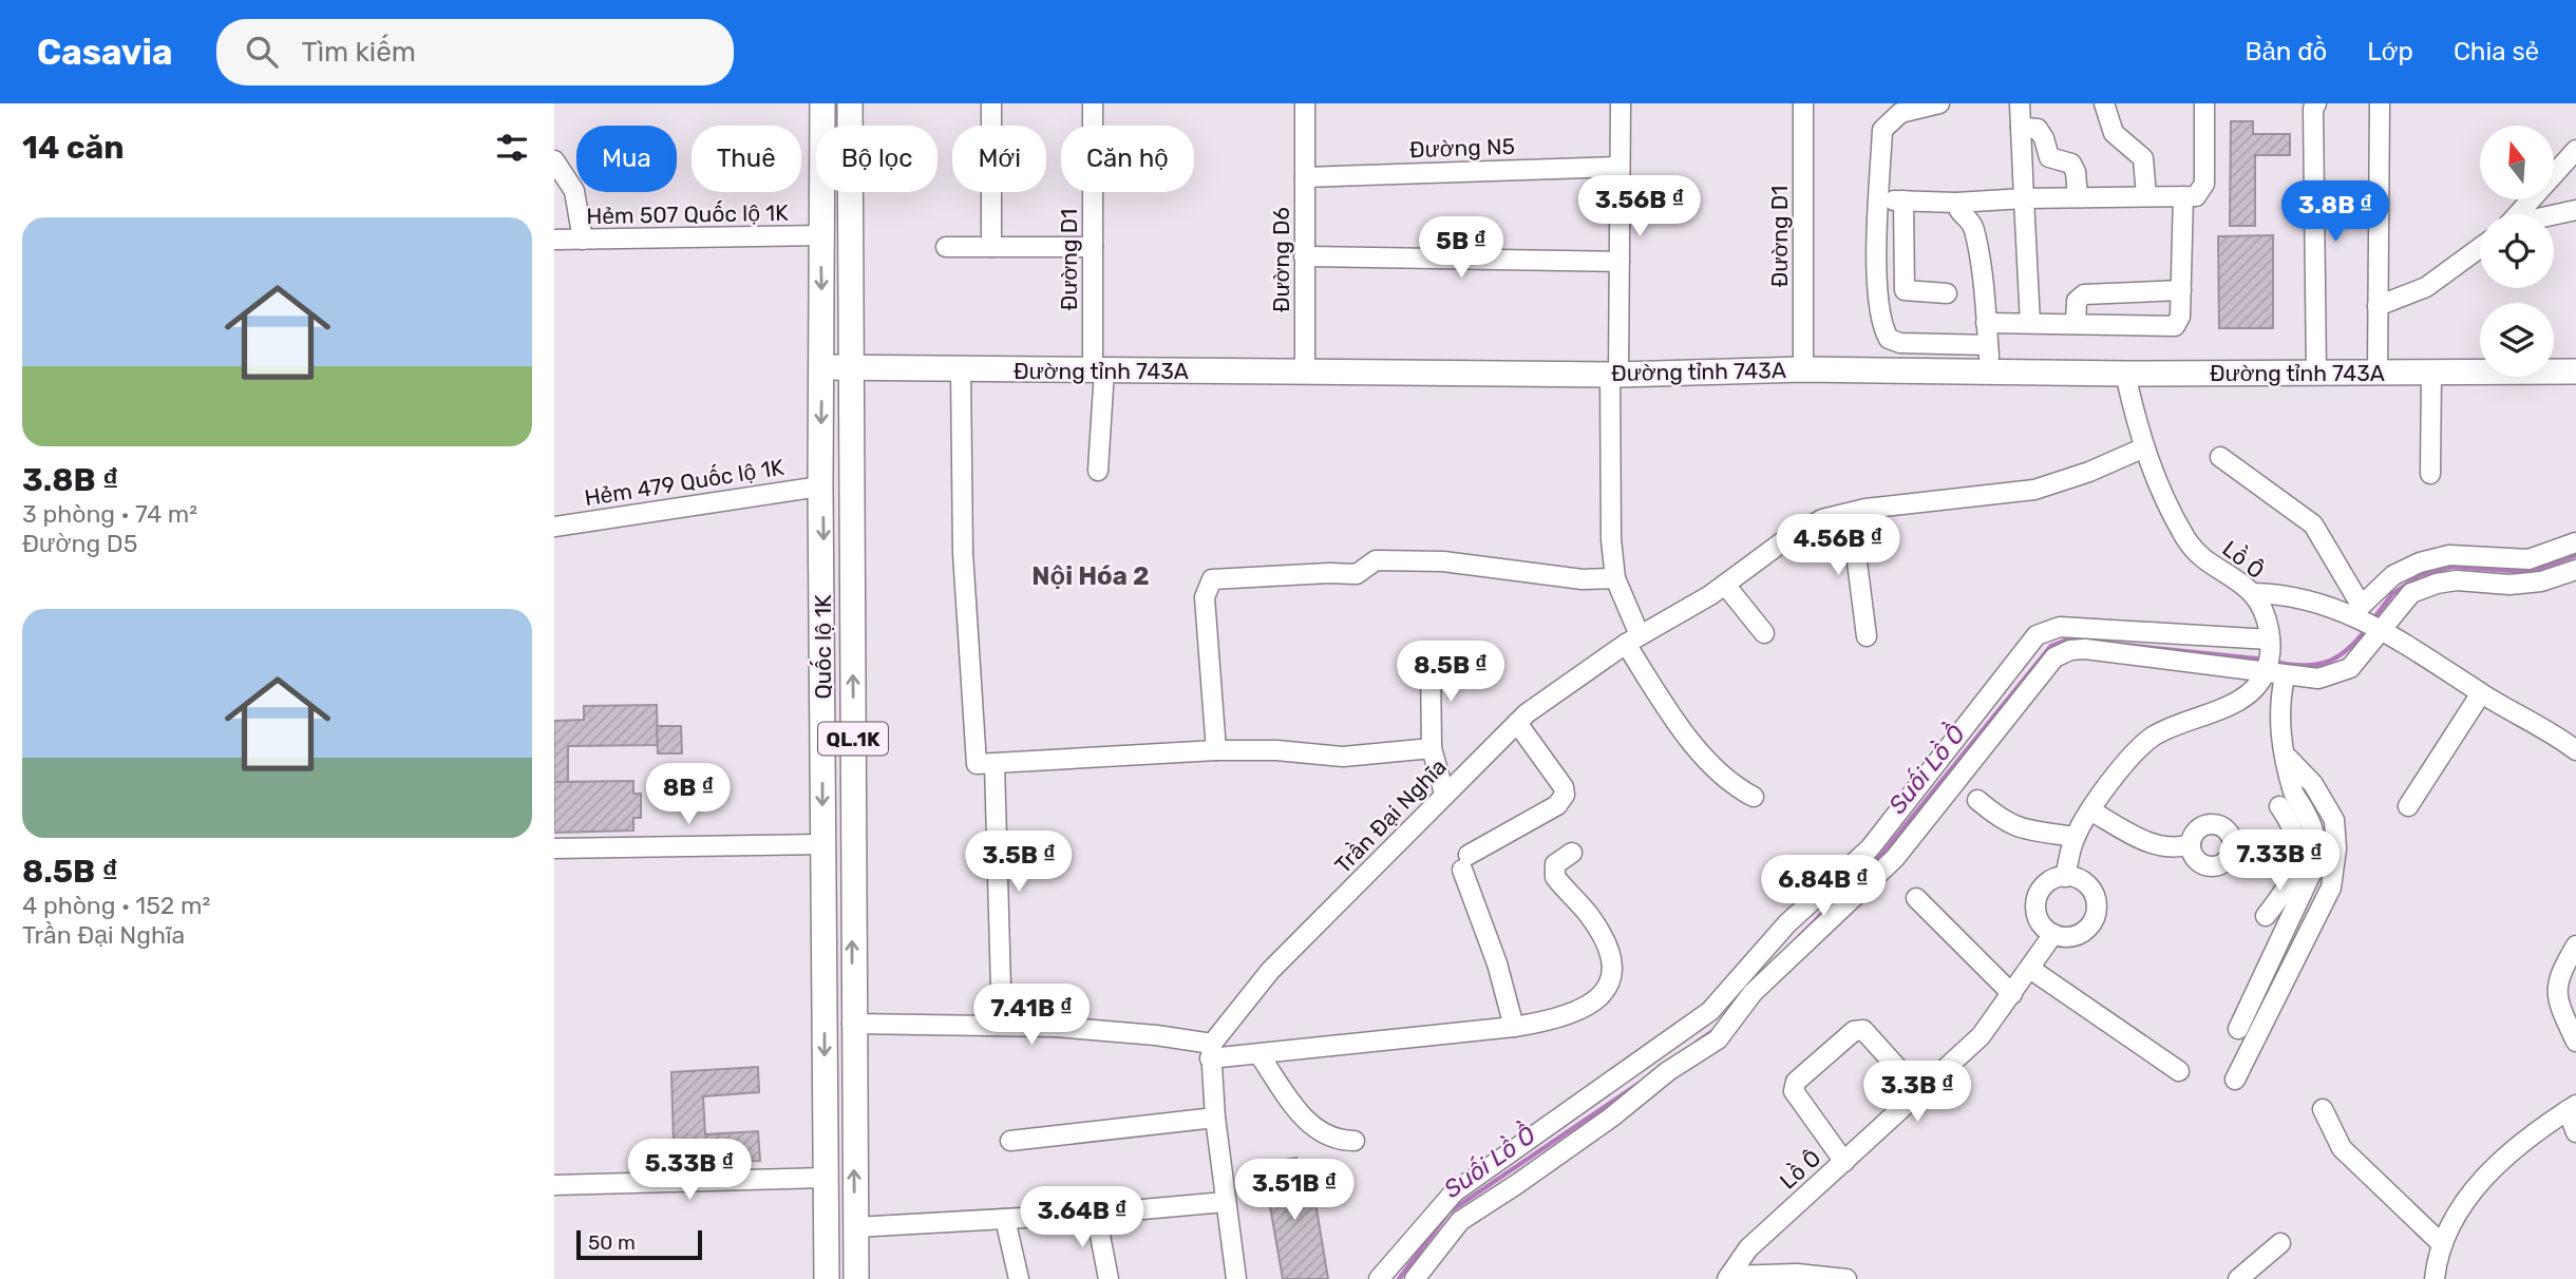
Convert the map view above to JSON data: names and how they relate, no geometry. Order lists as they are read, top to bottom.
{
  "streets": {
    "main road": ["Đường tỉnh 743A", "Quốc lộ 1K", "QL.1K"],
    "street": [
      "Đường N5",
      "Hẻm 507 Quốc lộ 1K",
      "Đường D1",
      "Đường D6",
      "Hẻm 479 Quốc lộ 1K",
      "Lồ Ô",
      "Trần Đại Nghĩa"
    ]
  },
  "crossings": [
    ["Đường N5", "Đường D6"],
    ["Hẻm 507 Quốc lộ 1K", "Quốc lộ 1K"],
    ["Đường D1", "Đường tỉnh 743A"],
    ["Đường D6", "Đường tỉnh 743A"],
    ["Đường tỉnh 743A", "Lồ Ô"],
    ["Đường tỉnh 743A", "Quốc lộ 1K"],
    ["Hẻm 479 Quốc lộ 1K", "Quốc lộ 1K"],
    ["Lồ Ô", "Trần Đại Nghĩa"]
  ],
  "districts": ["Nội Hóa 2"],
  "water": ["Suối Lồ Ồ"],
  "scale_bar": "50 m",
  "north": "top",
  "page": {
    "header": "Casavia",
    "search": "Tìm kiếm",
    "nav": ["Bản đồ", "Lớp", "Chia sẻ"],
    "heading": "14 căn",
    "chip": [
      "Mua",
      "Thuê",
      "Bộ lọc",
      "Mới",
      "Căn hộ"
    ],
    "price": [
      "3.56B ₫",
      "3.8B ₫",
      "5B ₫",
      "4.56B ₫",
      "8.5B ₫",
      "8B ₫",
      "7.33B ₫",
      "3.5B ₫",
      "6.84B ₫",
      "7.41B ₫",
      "3.3B ₫",
      "5.33B ₫",
      "3.51B ₫",
      "3.64B ₫"
    ],
    "list": [
      {
        "name": "3.8B ₫",
        "note": "3 phòng · 74 m² · Đường D5"
      },
      {
        "name": "8.5B ₫",
        "note": "4 phòng · 152 m² · Trần Đại Nghĩa"
      }
    ],
    "scale": "50 m"
  }
}
